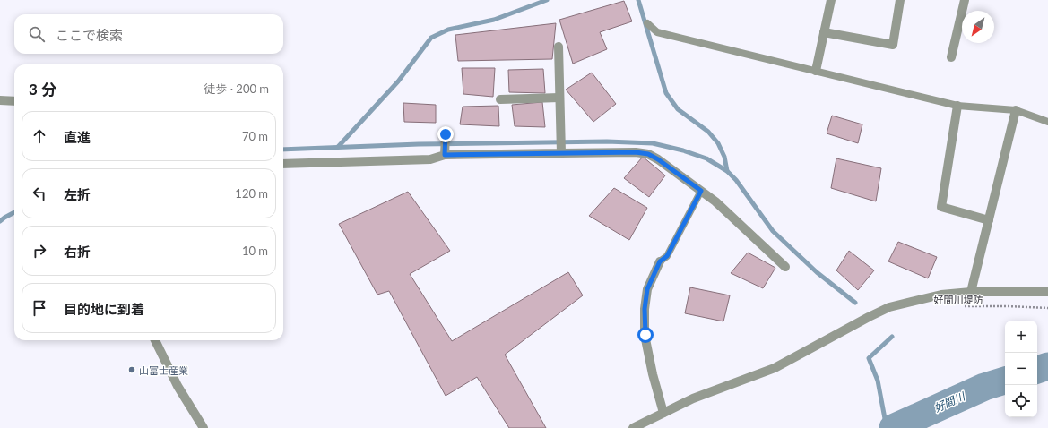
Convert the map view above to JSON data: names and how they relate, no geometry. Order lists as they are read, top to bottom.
{
  "streets": {
    "path": ["好間川堤防"]
  },
  "water": ["好間川"],
  "places": ["山富士産業"],
  "north": "bottom left",
  "page": {
    "search": "ここで検索",
    "heading": ["3 分", "徒歩 · 200 m"],
    "list": [
      ["直進", "70 m"],
      ["左折", "120 m"],
      ["右折", "10 m"],
      "目的地に到着"
    ],
    "map_buttons": ["+", "−"]
  }
}
